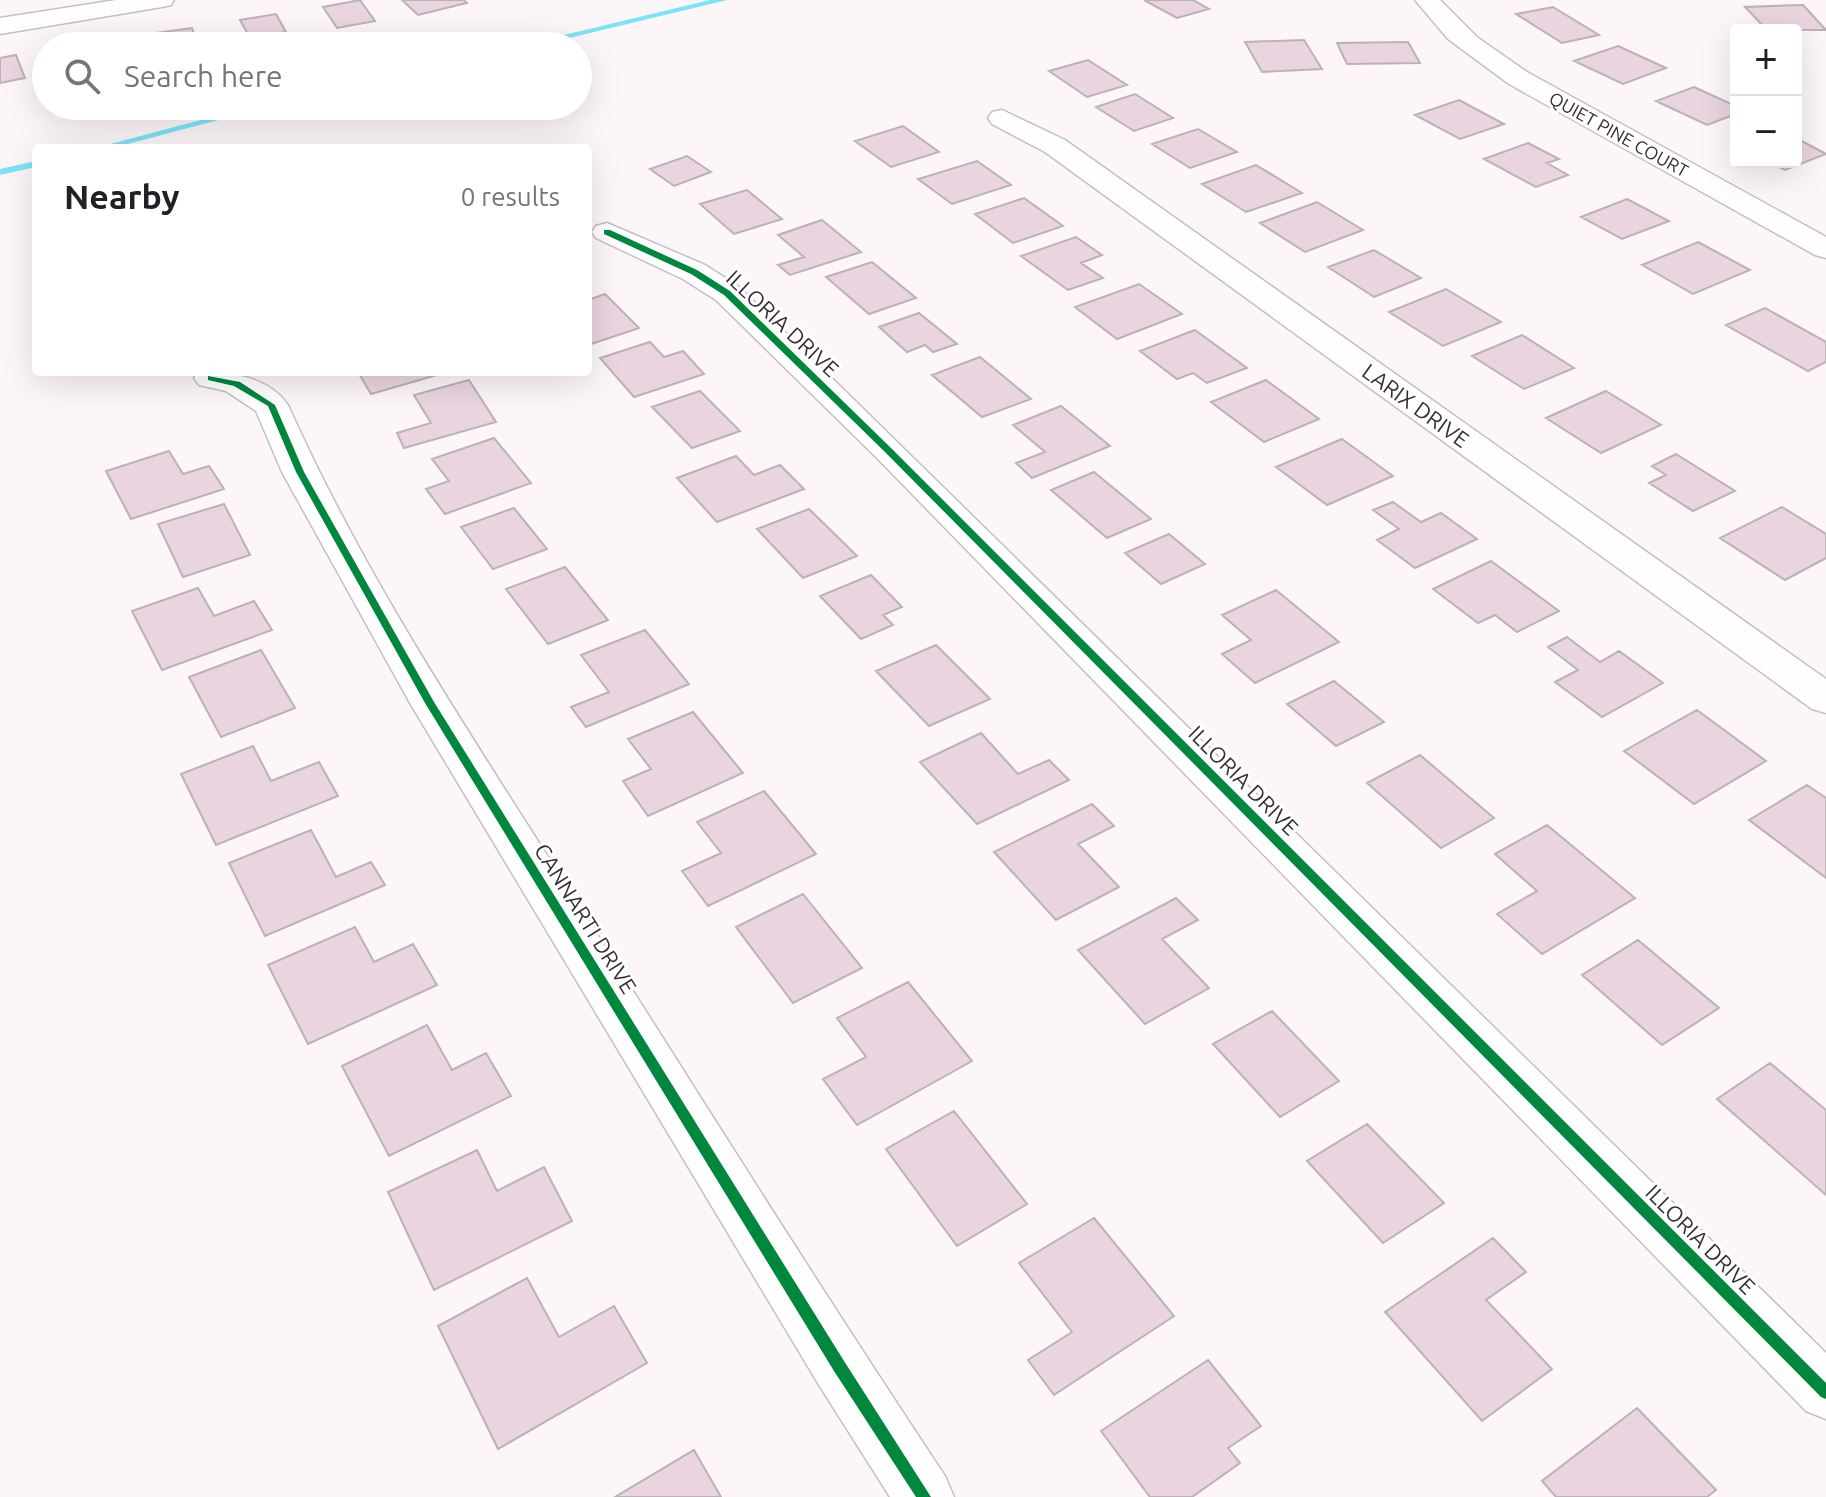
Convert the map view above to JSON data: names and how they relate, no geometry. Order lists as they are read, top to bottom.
{
  "streets": {
    "street": [
      "QUIET PINE COURT",
      "ILLORIA DRIVE",
      "LARIX DRIVE",
      "CANNARTI DRIVE"
    ]
  },
  "page": {
    "map_buttons": ["+", "−"],
    "search": "Search here",
    "heading": ["Nearby", "0 results"]
  }
}
